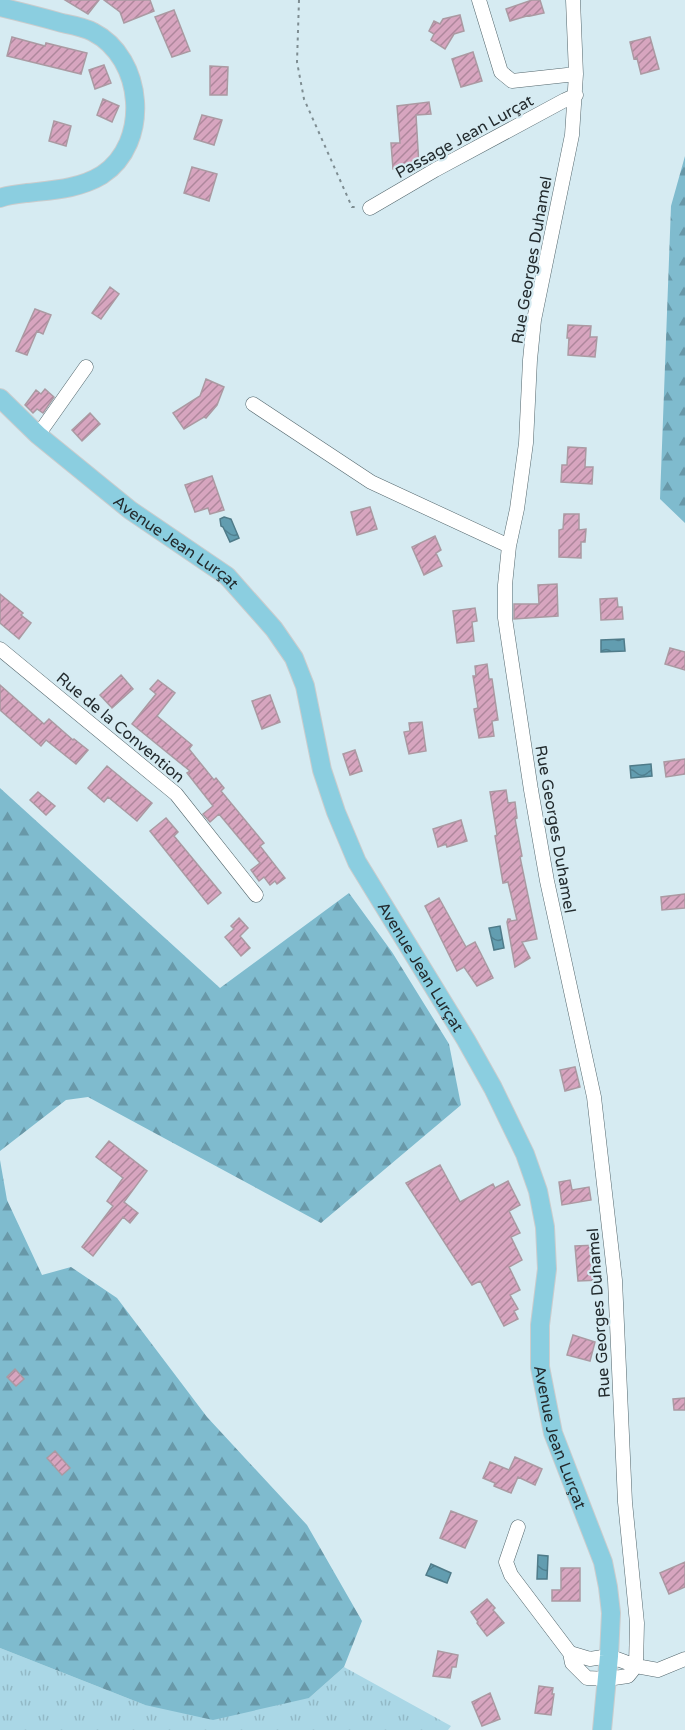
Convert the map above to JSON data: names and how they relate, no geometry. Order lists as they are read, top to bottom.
{
  "streets": {
    "main road": ["Avenue Jean Lurçat"],
    "street": ["Passage Jean Lurçat", "Rue Georges Duhamel", "Rue de la Convention"]
  },
  "crossings": [
    ["Passage Jean Lurçat", "Rue Georges Duhamel"]
  ]
}
